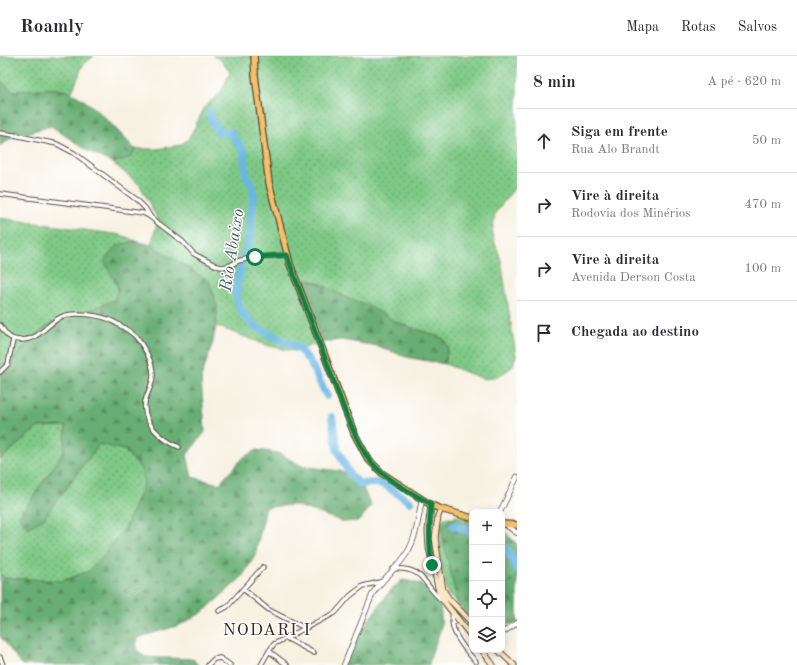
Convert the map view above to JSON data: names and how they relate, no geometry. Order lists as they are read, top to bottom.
{
  "districts": ["NODARI I"],
  "water": ["Rio Abaixo"],
  "page": {
    "header": "Roamly",
    "nav": ["Mapa", "Rotas", "Salvos"],
    "heading": ["8 min", "A pé · 620 m"],
    "list": [
      ["Siga em frente", "Rua Alo Brandt", "50 m"],
      ["Vire à direita", "Rodovia dos Minérios", "470 m"],
      ["Vire à direita", "Avenida Derson Costa", "100 m"],
      "Chegada ao destino"
    ],
    "map_buttons": ["+", "−"]
  }
}
